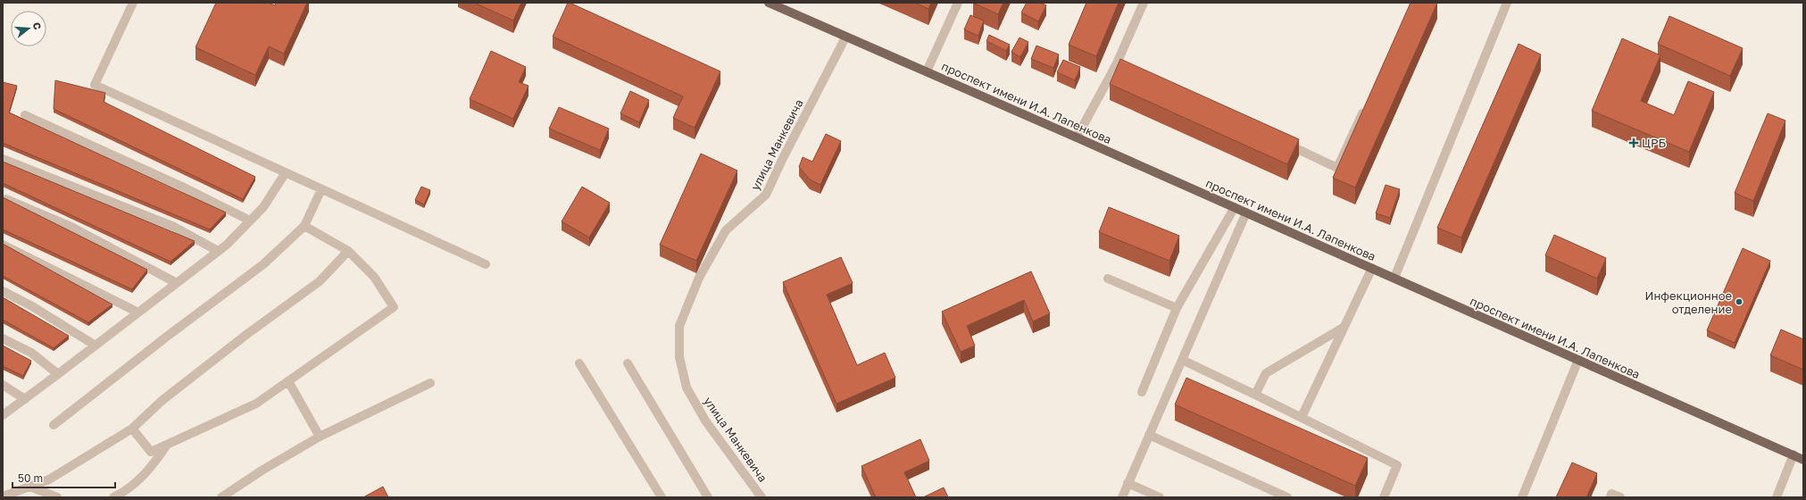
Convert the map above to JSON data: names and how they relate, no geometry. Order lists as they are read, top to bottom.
{
  "streets": {
    "main road": ["проспект имени И.А. Лапенкова"],
    "street": ["улица Манкевича"]
  },
  "crossings": [
    ["проспект имени И.А. Лапенкова", "улица Манкевича"]
  ],
  "places": {
    "health": ["ЦРБ"],
    "other": ["Инфекционное отделение"]
  },
  "scale_bar": "50 m",
  "north": "right"
}
